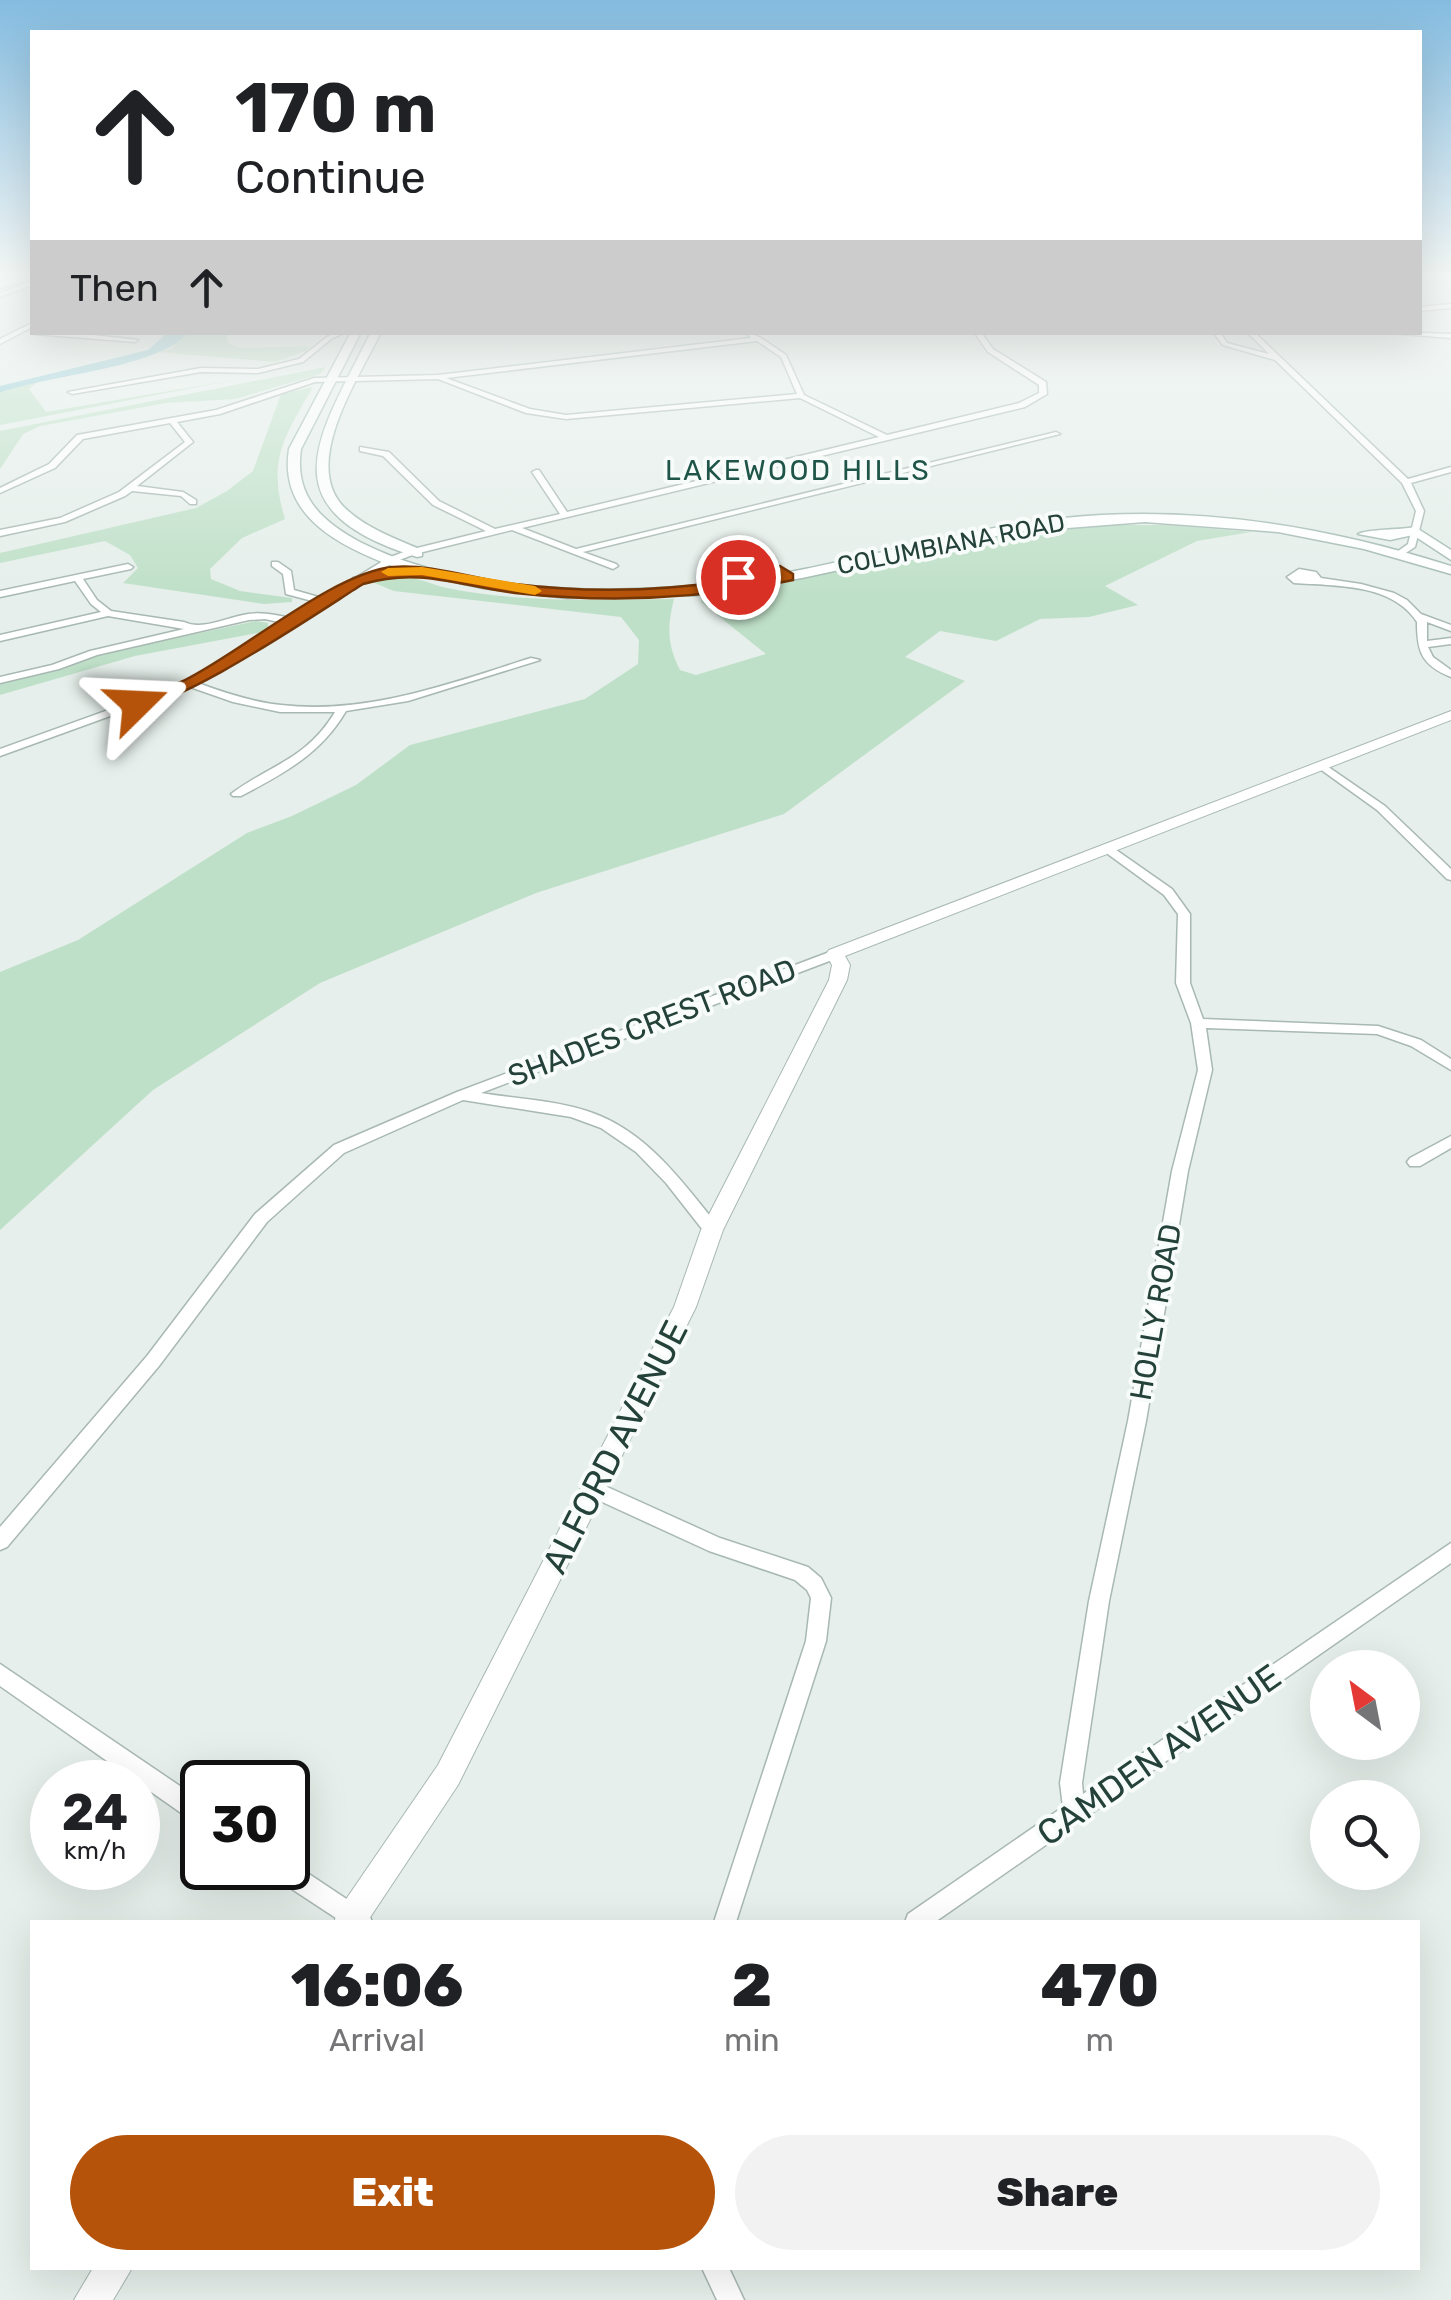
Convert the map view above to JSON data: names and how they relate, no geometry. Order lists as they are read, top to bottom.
{
  "streets": {
    "main road": ["COLUMBIANA ROAD"],
    "street": [
      "SHADES CREST ROAD",
      "HOLLY ROAD",
      "ALFORD AVENUE",
      "CAMDEN AVENUE"
    ]
  },
  "crossings": [
    ["SHADES CREST ROAD", "HOLLY ROAD"],
    ["SHADES CREST ROAD", "ALFORD AVENUE"],
    ["HOLLY ROAD", "CAMDEN AVENUE"]
  ],
  "districts": ["LAKEWOOD HILLS"],
  "north": "top left",
  "page": {
    "turn": ["170 m", "Continue"],
    "then": "Then",
    "speed": "24 km/h",
    "limit": "30",
    "eta": [
      "16:06",
      "Arrival",
      "2",
      "min",
      "470",
      "m"
    ],
    "buttons": ["Exit", "Share"]
  }
}
